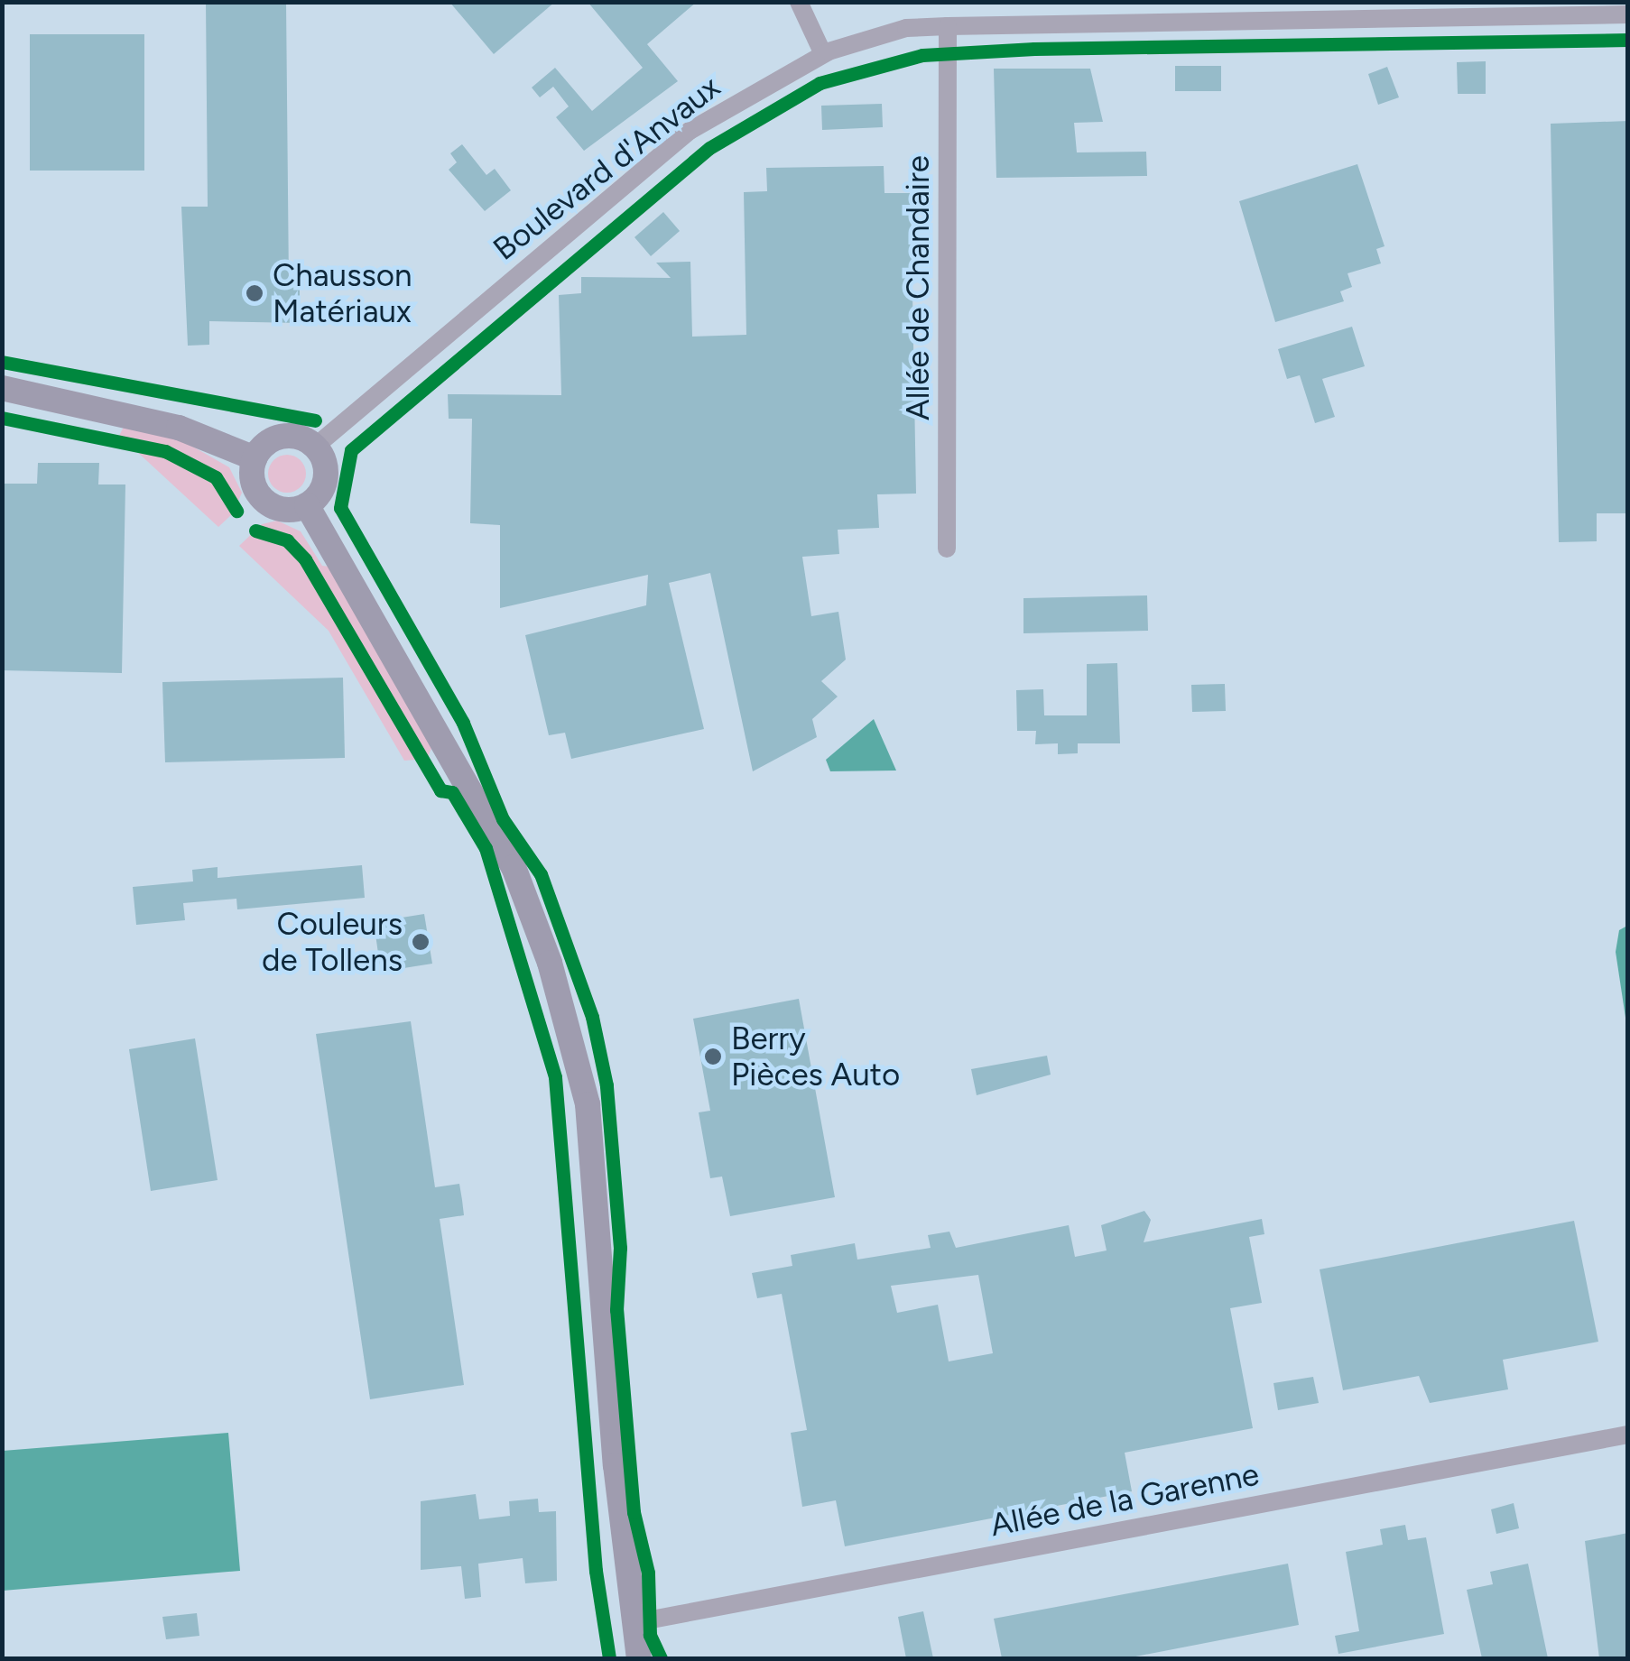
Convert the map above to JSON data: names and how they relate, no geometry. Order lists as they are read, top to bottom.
{
  "streets": {
    "street": ["Boulevard d'Anvaux", "Allée de Chandaire", "Allée de la Garenne"]
  },
  "crossings": [
    ["Boulevard d'Anvaux", "Allée de Chandaire"]
  ],
  "places": ["Chausson Matériaux", "Couleurs de Tollens", "Berry Pièces Auto"]
}
